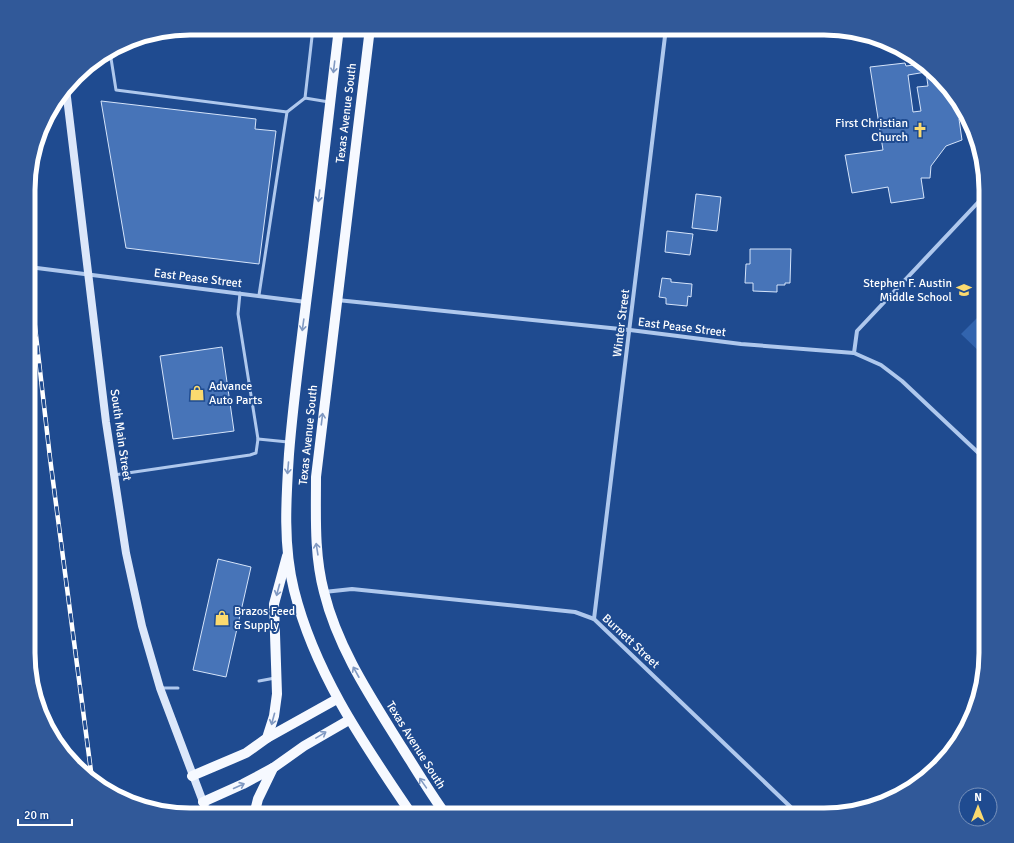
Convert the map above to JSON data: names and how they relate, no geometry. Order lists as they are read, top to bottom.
{
  "streets": {
    "main road": ["Texas Avenue South"],
    "street": [
      "East Pease Street",
      "Winter Street",
      "South Main Street",
      "Burnett Street"
    ]
  },
  "crossings": [
    ["Texas Avenue South", "East Pease Street"],
    ["Texas Avenue South", "Burnett Street"],
    ["East Pease Street", "Winter Street"],
    ["East Pease Street", "South Main Street"],
    ["Winter Street", "Burnett Street"]
  ],
  "places": {
    "church": ["First Christian Church"],
    "school or university": ["Stephen F. Austin Middle School"],
    "shop": ["Advance Auto Parts", "Brazos Feed & Supply"]
  },
  "scale_bar": "20 m",
  "north": "top"
}
